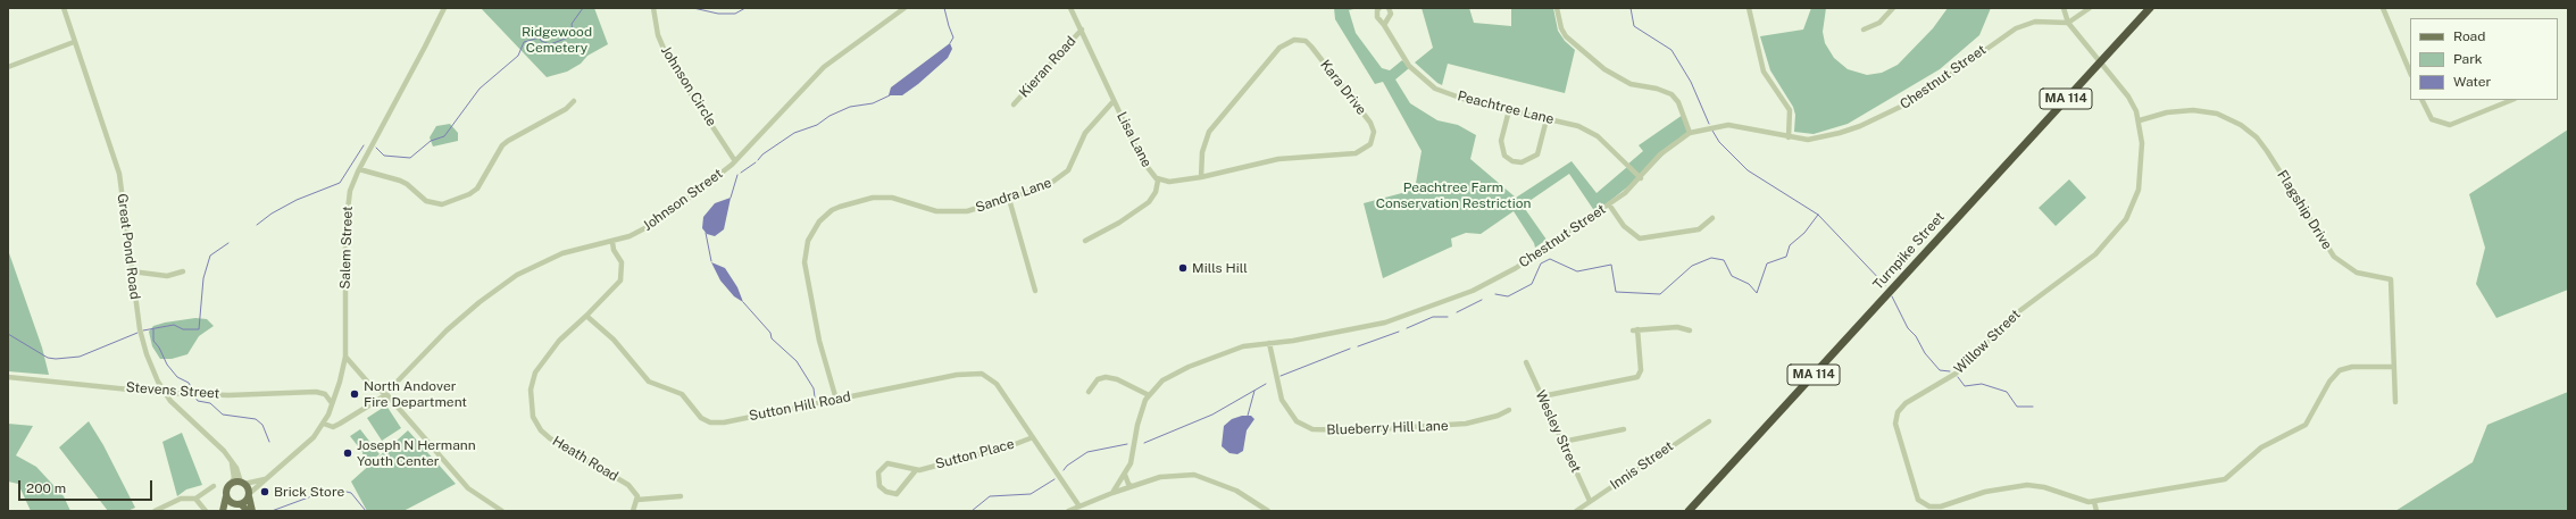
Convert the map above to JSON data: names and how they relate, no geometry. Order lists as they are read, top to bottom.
{
  "streets": {
    "highway": ["MA 114", "Turnpike Street"],
    "street": [
      "Kieran Road",
      "Chestnut Street",
      "Johnson Circle",
      "Kara Drive",
      "Peachtree Lane",
      "Lisa Lane",
      "Sandra Lane",
      "Johnson Street",
      "Flagship Drive",
      "Great Pond Road",
      "Salem Street",
      "Willow Street",
      "Stevens Street",
      "Sutton Hill Road",
      "Blueberry Hill Lane",
      "Wesley Street",
      "Sutton Place",
      "Heath Road",
      "Innis Street"
    ]
  },
  "crossings": [
    ["Kieran Road", "Lisa Lane"],
    ["Chestnut Street", "Peachtree Lane"],
    ["Chestnut Street", "Willow Street"],
    ["Chestnut Street", "Blueberry Hill Lane"],
    ["Johnson Circle", "Johnson Street"],
    ["Kara Drive", "Lisa Lane"],
    ["Lisa Lane", "Sandra Lane"],
    ["Sandra Lane", "Sutton Hill Road"],
    ["Johnson Street", "Salem Street"],
    ["Flagship Drive", "Willow Street"],
    ["Great Pond Road", "Stevens Street"],
    ["Salem Street", "Stevens Street"],
    ["Turnpike Street", "Willow Street"],
    ["Sutton Hill Road", "Sutton Place"],
    ["Sutton Hill Road", "Heath Road"],
    ["Wesley Street", "Innis Street"]
  ],
  "parks": ["Ridgewood Cemetery", "Peachtree Farm Conservation Restriction"],
  "places": [
    "Mills Hill",
    "North Andover Fire Department",
    "Joseph N Hermann Youth Center",
    "Brick Store"
  ],
  "legend": ["Road", "Park", "Water"],
  "scale_bar": "200 m"
}
